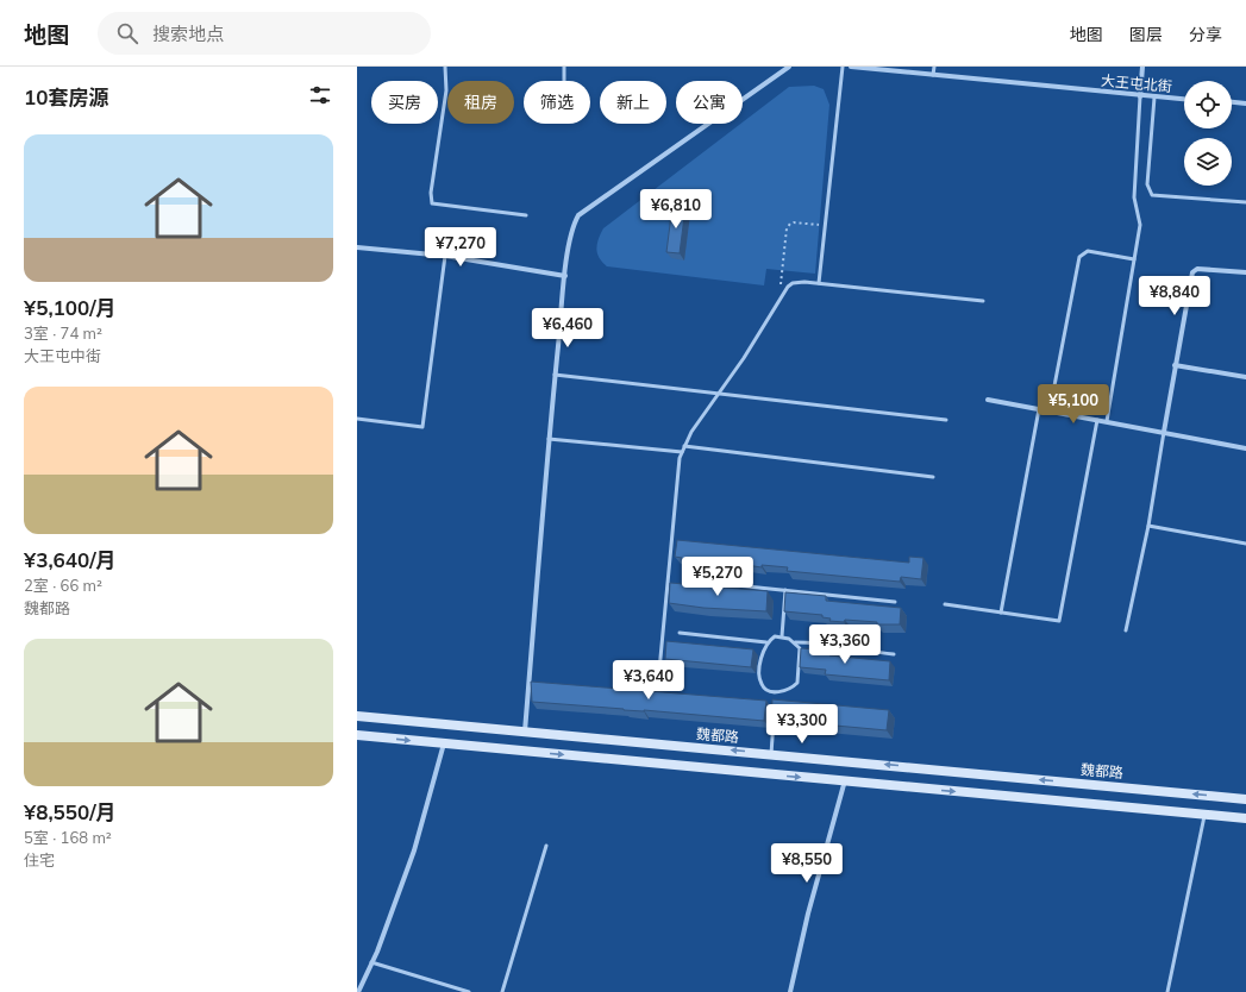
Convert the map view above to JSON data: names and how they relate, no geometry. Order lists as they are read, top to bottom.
{
  "streets": {
    "main road": ["魏都路"],
    "street": ["大王屯北街"]
  },
  "page": {
    "header": "地图",
    "search": "搜索地点",
    "nav": ["地图", "图层", "分享"],
    "heading": "10套房源",
    "chip": [
      "买房",
      "租房",
      "筛选",
      "新上",
      "公寓"
    ],
    "list": [
      {
        "name": "¥5,100/月",
        "note": "3室 · 74 m² · 大王屯中街"
      },
      {
        "name": "¥3,640/月",
        "note": "2室 · 66 m² · 魏都路"
      },
      {
        "name": "¥8,550/月",
        "note": "5室 · 168 m² · 住宅"
      }
    ],
    "price": [
      "¥6,810",
      "¥7,270",
      "¥8,840",
      "¥6,460",
      "¥5,100",
      "¥5,270",
      "¥3,360",
      "¥3,640",
      "¥3,300",
      "¥8,550"
    ]
  }
}
